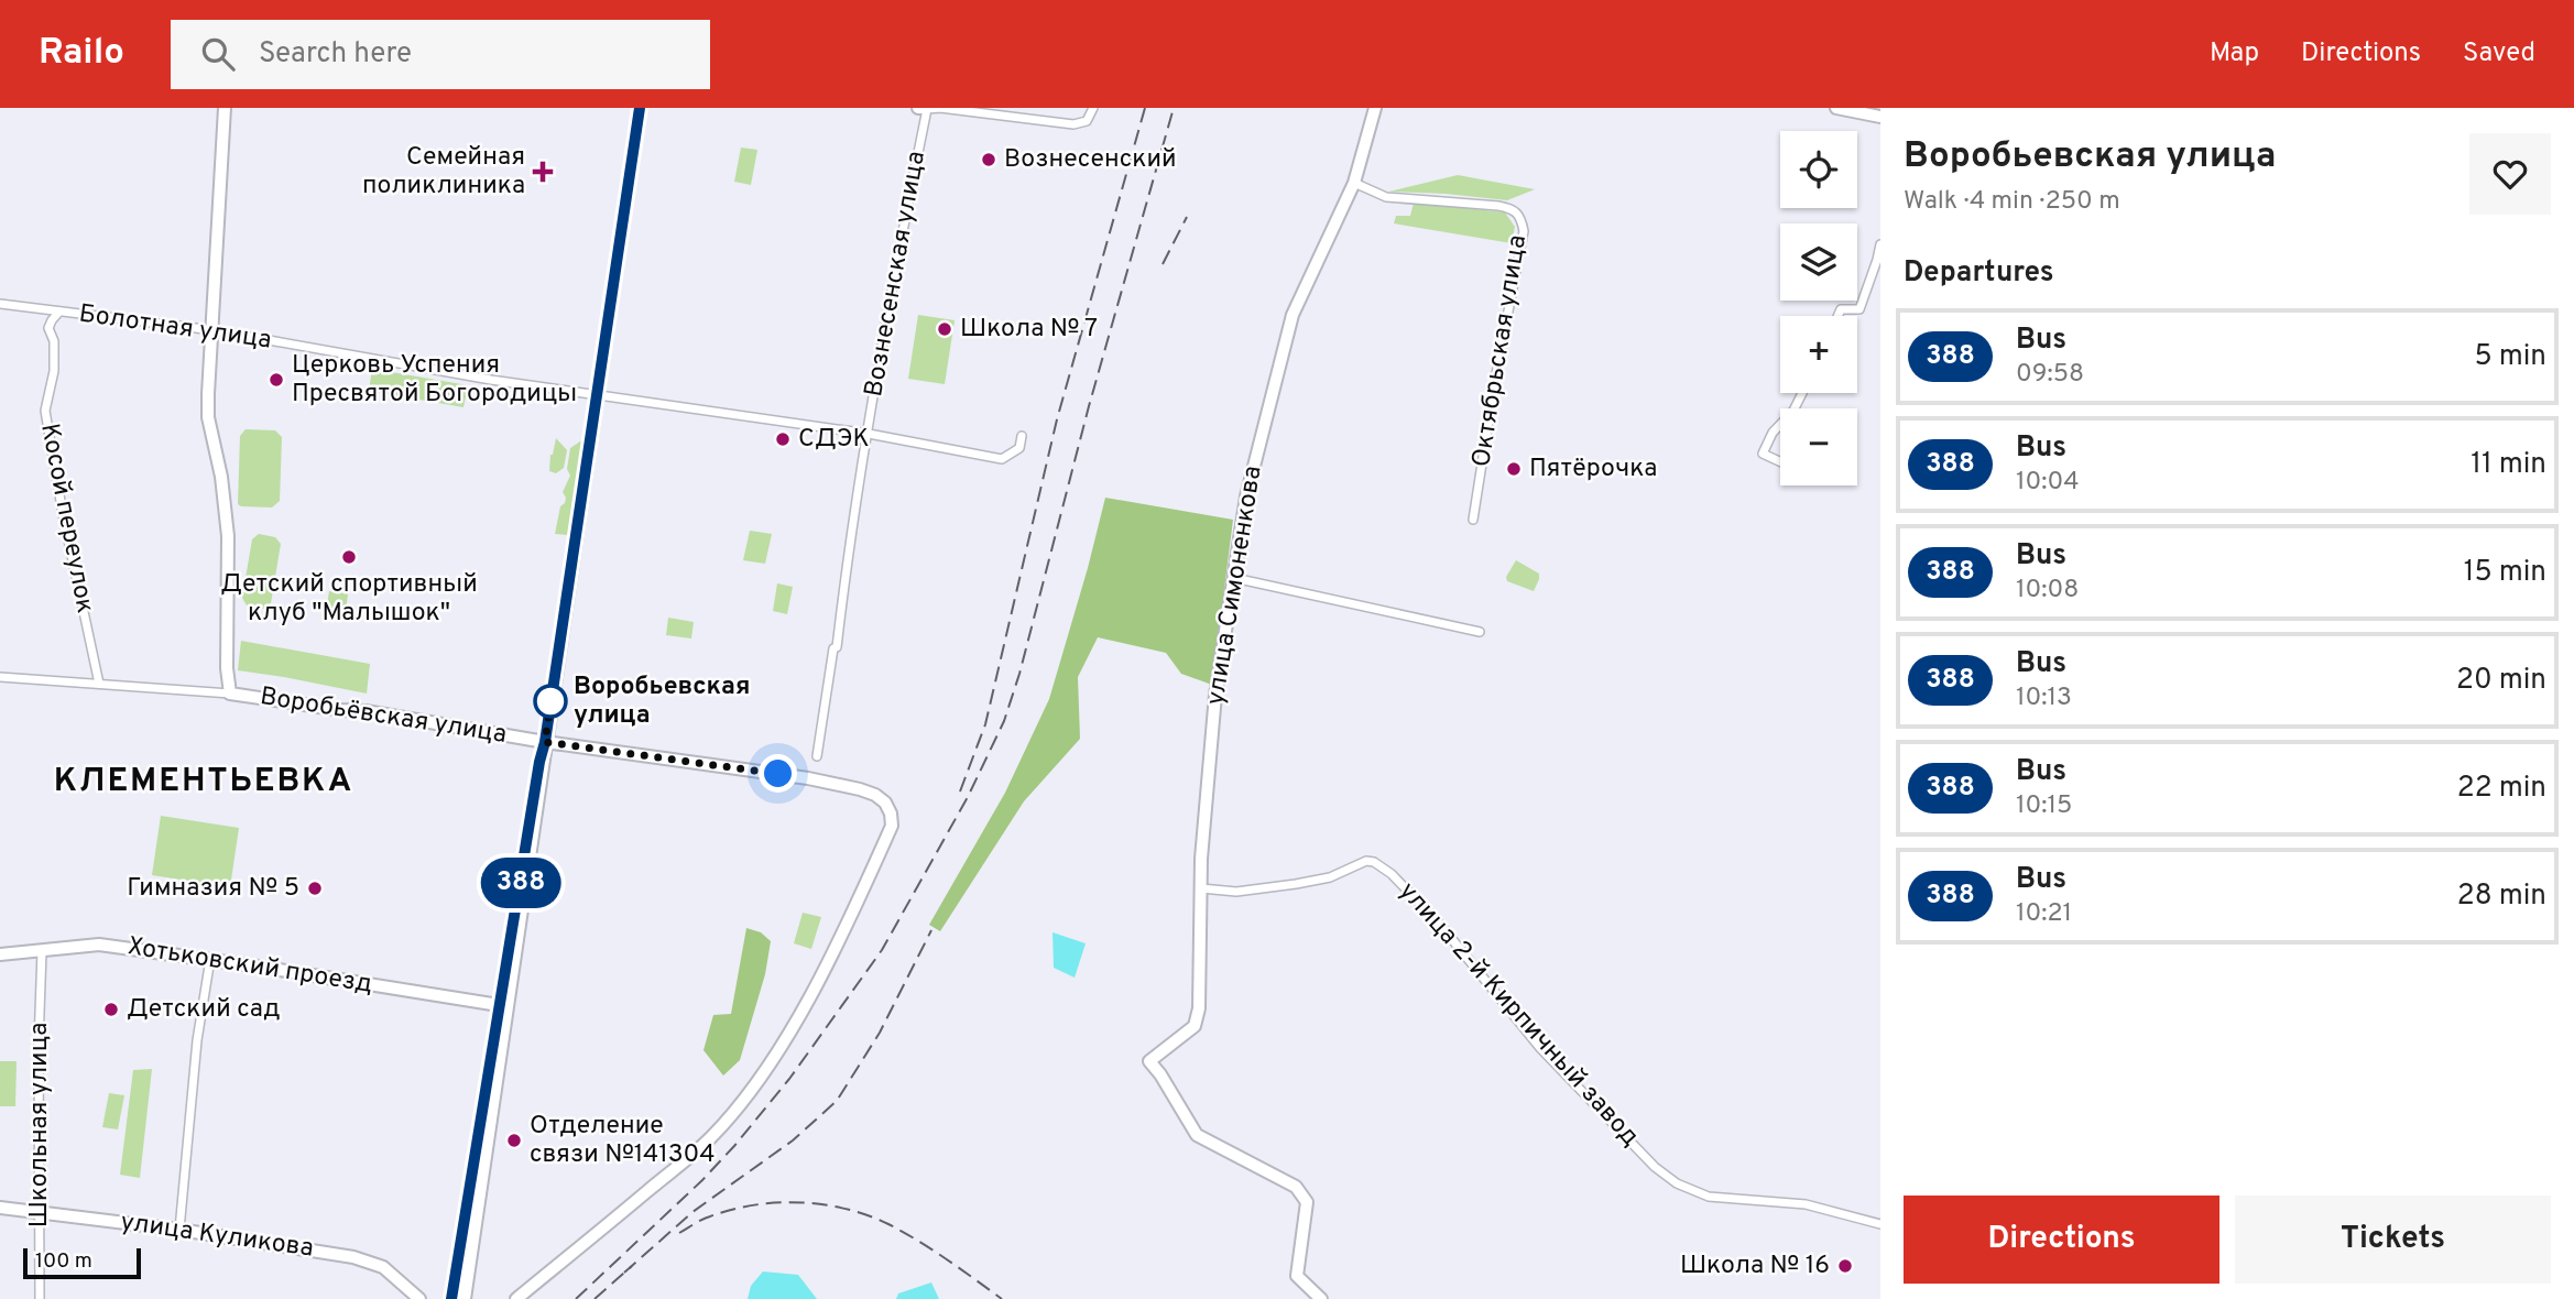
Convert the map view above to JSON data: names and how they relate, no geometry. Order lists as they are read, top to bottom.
{
  "streets": {
    "main road": [
      "улица Симоненкова",
      "Воробьёвская улица",
      "Хотьковский проезд",
      "улица Куликова"
    ],
    "street": [
      "Вознесенская улица",
      "Болотная улица",
      "Октябрьская улица",
      "Косой переулок",
      "улица 2-й Кирпичный завод",
      "Школьная улица"
    ]
  },
  "crossings": [
    ["Вознесенская улица", "Болотная улица"],
    ["Болотная улица", "Косой переулок"],
    ["Октябрьская улица", "улица Симоненкова"],
    ["Косой переулок", "Воробьёвская улица"],
    ["улица Симоненкова", "улица 2-й Кирпичный завод"],
    ["Хотьковский проезд", "Школьная улица"],
    ["Школьная улица", "улица Куликова"]
  ],
  "districts": ["КЛЕМЕНТЬЕВКА"],
  "places": {
    "other": [
      "Вознесенский",
      "Школа № 7",
      "Церковь Успения Пресвятой Богородицы",
      "СДЭК",
      "Пятёрочка",
      "Детский спортивный клуб \"Малышок\"",
      "Воробьевская улица",
      "Гимназия № 5",
      "Детский сад",
      "Отделение связи №141304",
      "Школа № 16"
    ],
    "health": ["Семейная поликлиника"]
  },
  "lines": ["bus line 388"],
  "scale_bar": "100 m",
  "page": {
    "header": "Railo",
    "search": "Search here",
    "nav": ["Map", "Directions", "Saved"],
    "on_map": "388",
    "heading": [
      ["Воробьевская улица", "Walk · 4 min · 250 m"],
      "Departures"
    ],
    "map_buttons": ["+", "−"],
    "list": [
      {
        "mark": "388",
        "name": "Bus",
        "note": "09:58",
        "value": "5 min"
      },
      {
        "mark": "388",
        "name": "Bus",
        "note": "10:04",
        "value": "11 min"
      },
      {
        "mark": "388",
        "name": "Bus",
        "note": "10:08",
        "value": "15 min"
      },
      {
        "mark": "388",
        "name": "Bus",
        "note": "10:13",
        "value": "20 min"
      },
      {
        "mark": "388",
        "name": "Bus",
        "note": "10:15",
        "value": "22 min"
      },
      {
        "mark": "388",
        "name": "Bus",
        "note": "10:21",
        "value": "28 min"
      }
    ],
    "buttons": ["Directions", "Tickets"],
    "scale": "100 m"
  }
}
